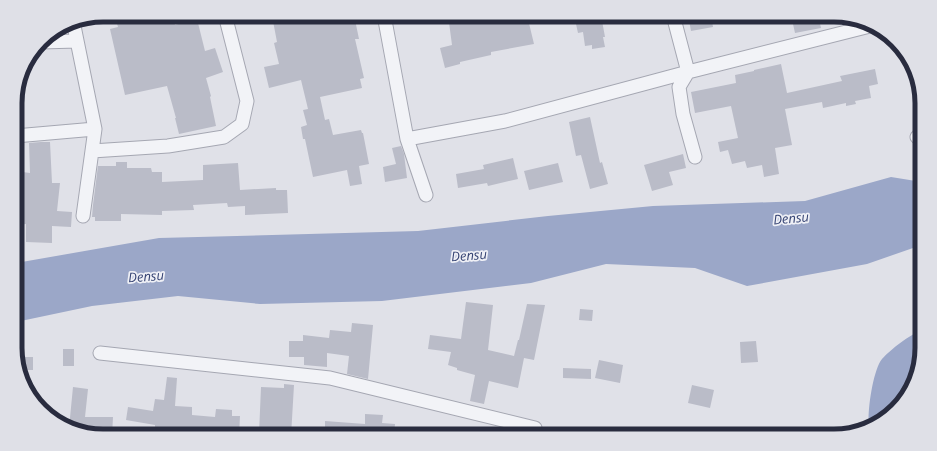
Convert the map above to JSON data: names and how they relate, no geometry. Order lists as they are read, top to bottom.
{
  "water": ["Densu"]
}
